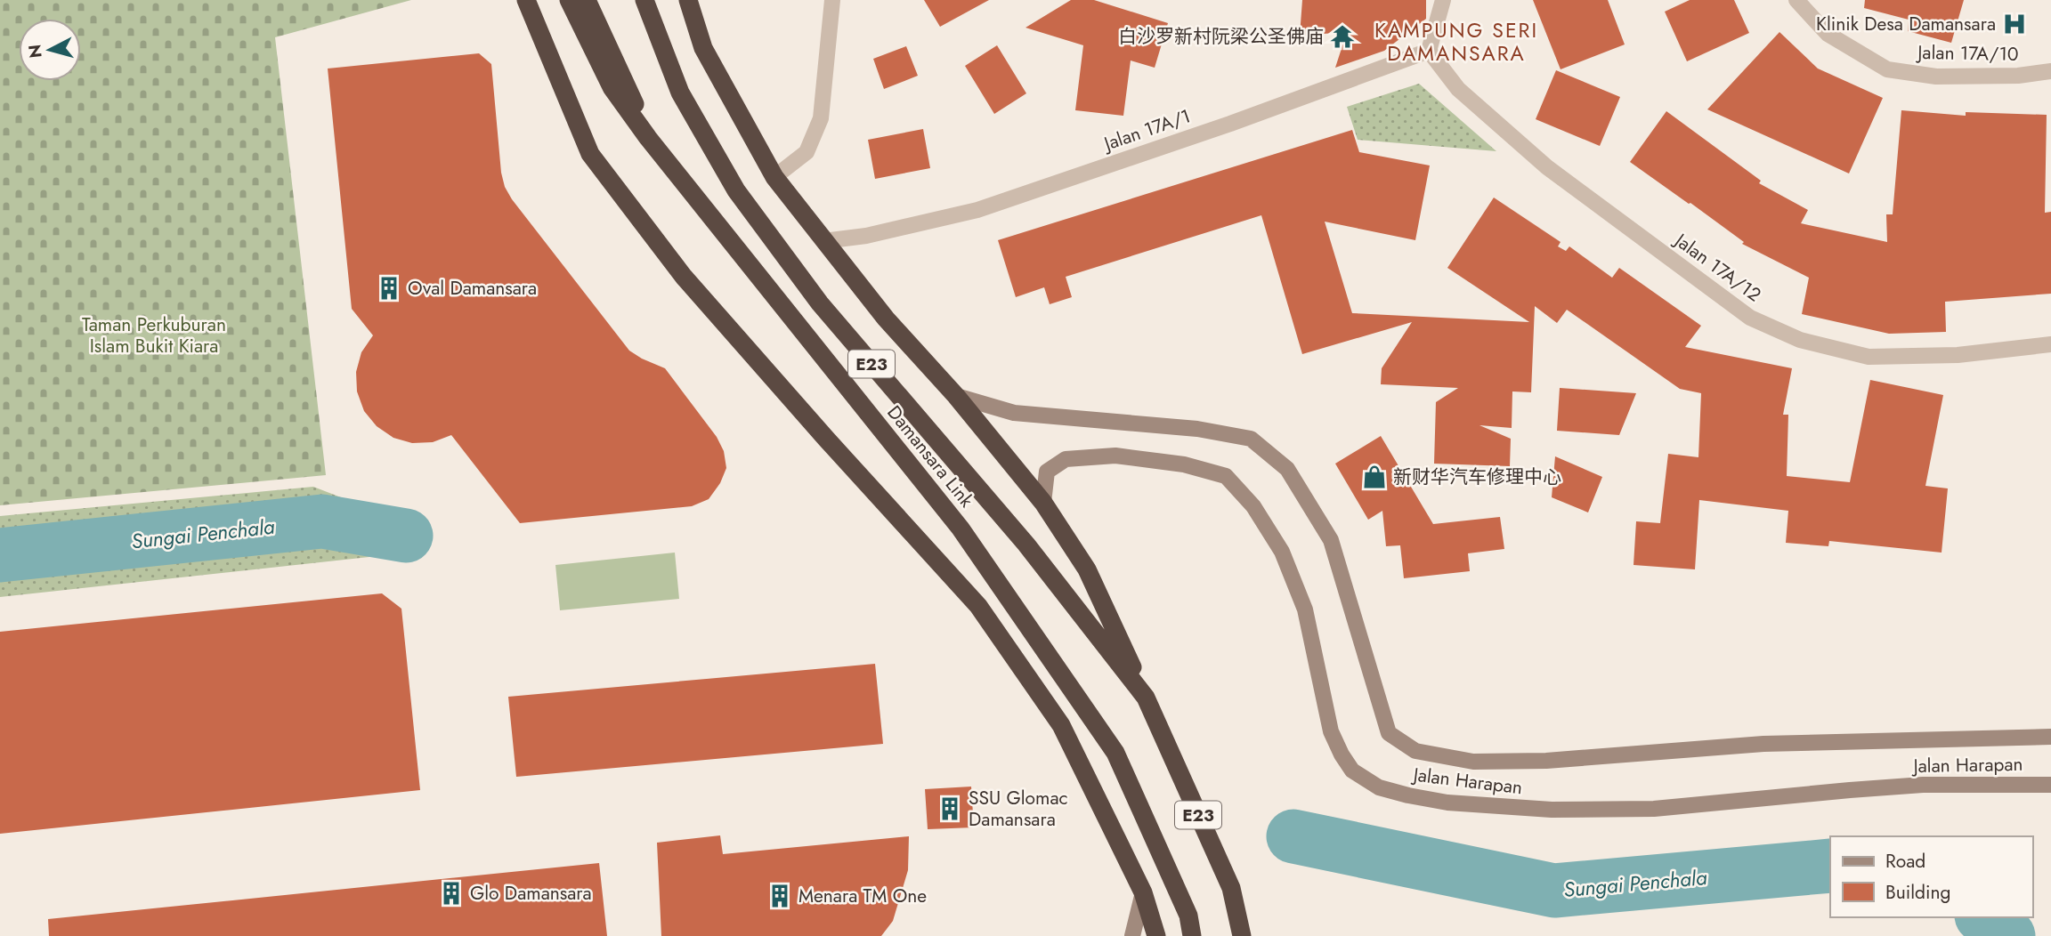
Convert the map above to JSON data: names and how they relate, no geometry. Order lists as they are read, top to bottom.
{
  "streets": {
    "highway": ["E23", "Damansara Link"],
    "main road": ["Jalan Harapan"],
    "street": ["Jalan 17A/10", "Jalan 17A/1", "Jalan 17A/12"]
  },
  "crossings": [
    ["Jalan 17A/1", "Jalan 17A/12"]
  ],
  "districts": ["KAMPUNG SERI DAMANSARA"],
  "water": ["Sungai Penchala"],
  "parks": ["Taman Perkuburan Islam Bukit Kiara"],
  "places": {
    "hospital": ["Klinik Desa Damansara"],
    "temple": ["白沙罗新村阮梁公圣佛庙"],
    "building": [
      "Oval Damansara",
      "SSU Glomac Damansara",
      "Glo Damansara",
      "Menara TM One"
    ],
    "shop": ["新财华汽车修理中心"]
  },
  "legend": ["Road", "Building"],
  "north": "left"
}
